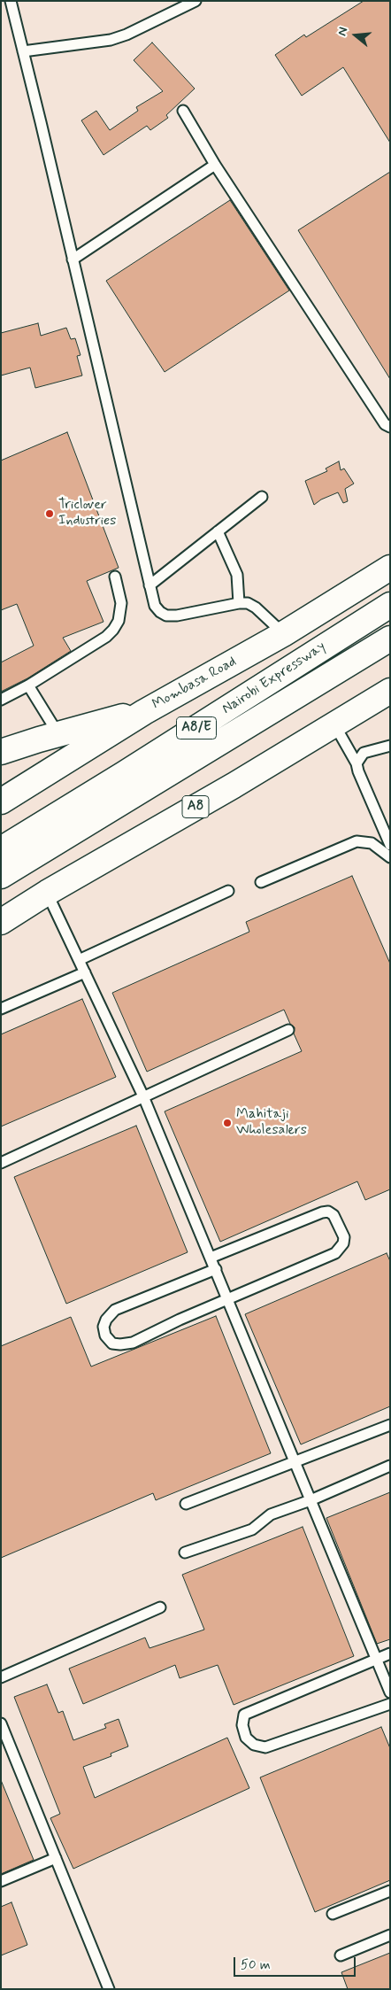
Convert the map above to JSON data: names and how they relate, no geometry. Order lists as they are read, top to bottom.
{
  "streets": {
    "highway": [
      "Nairobi Expressway",
      "Mombasa Road",
      "A8/E",
      "A8"
    ]
  },
  "places": ["Triclover Industries", "Mahitaji Wholesalers"],
  "scale_bar": "50 m",
  "north": "left"
}
